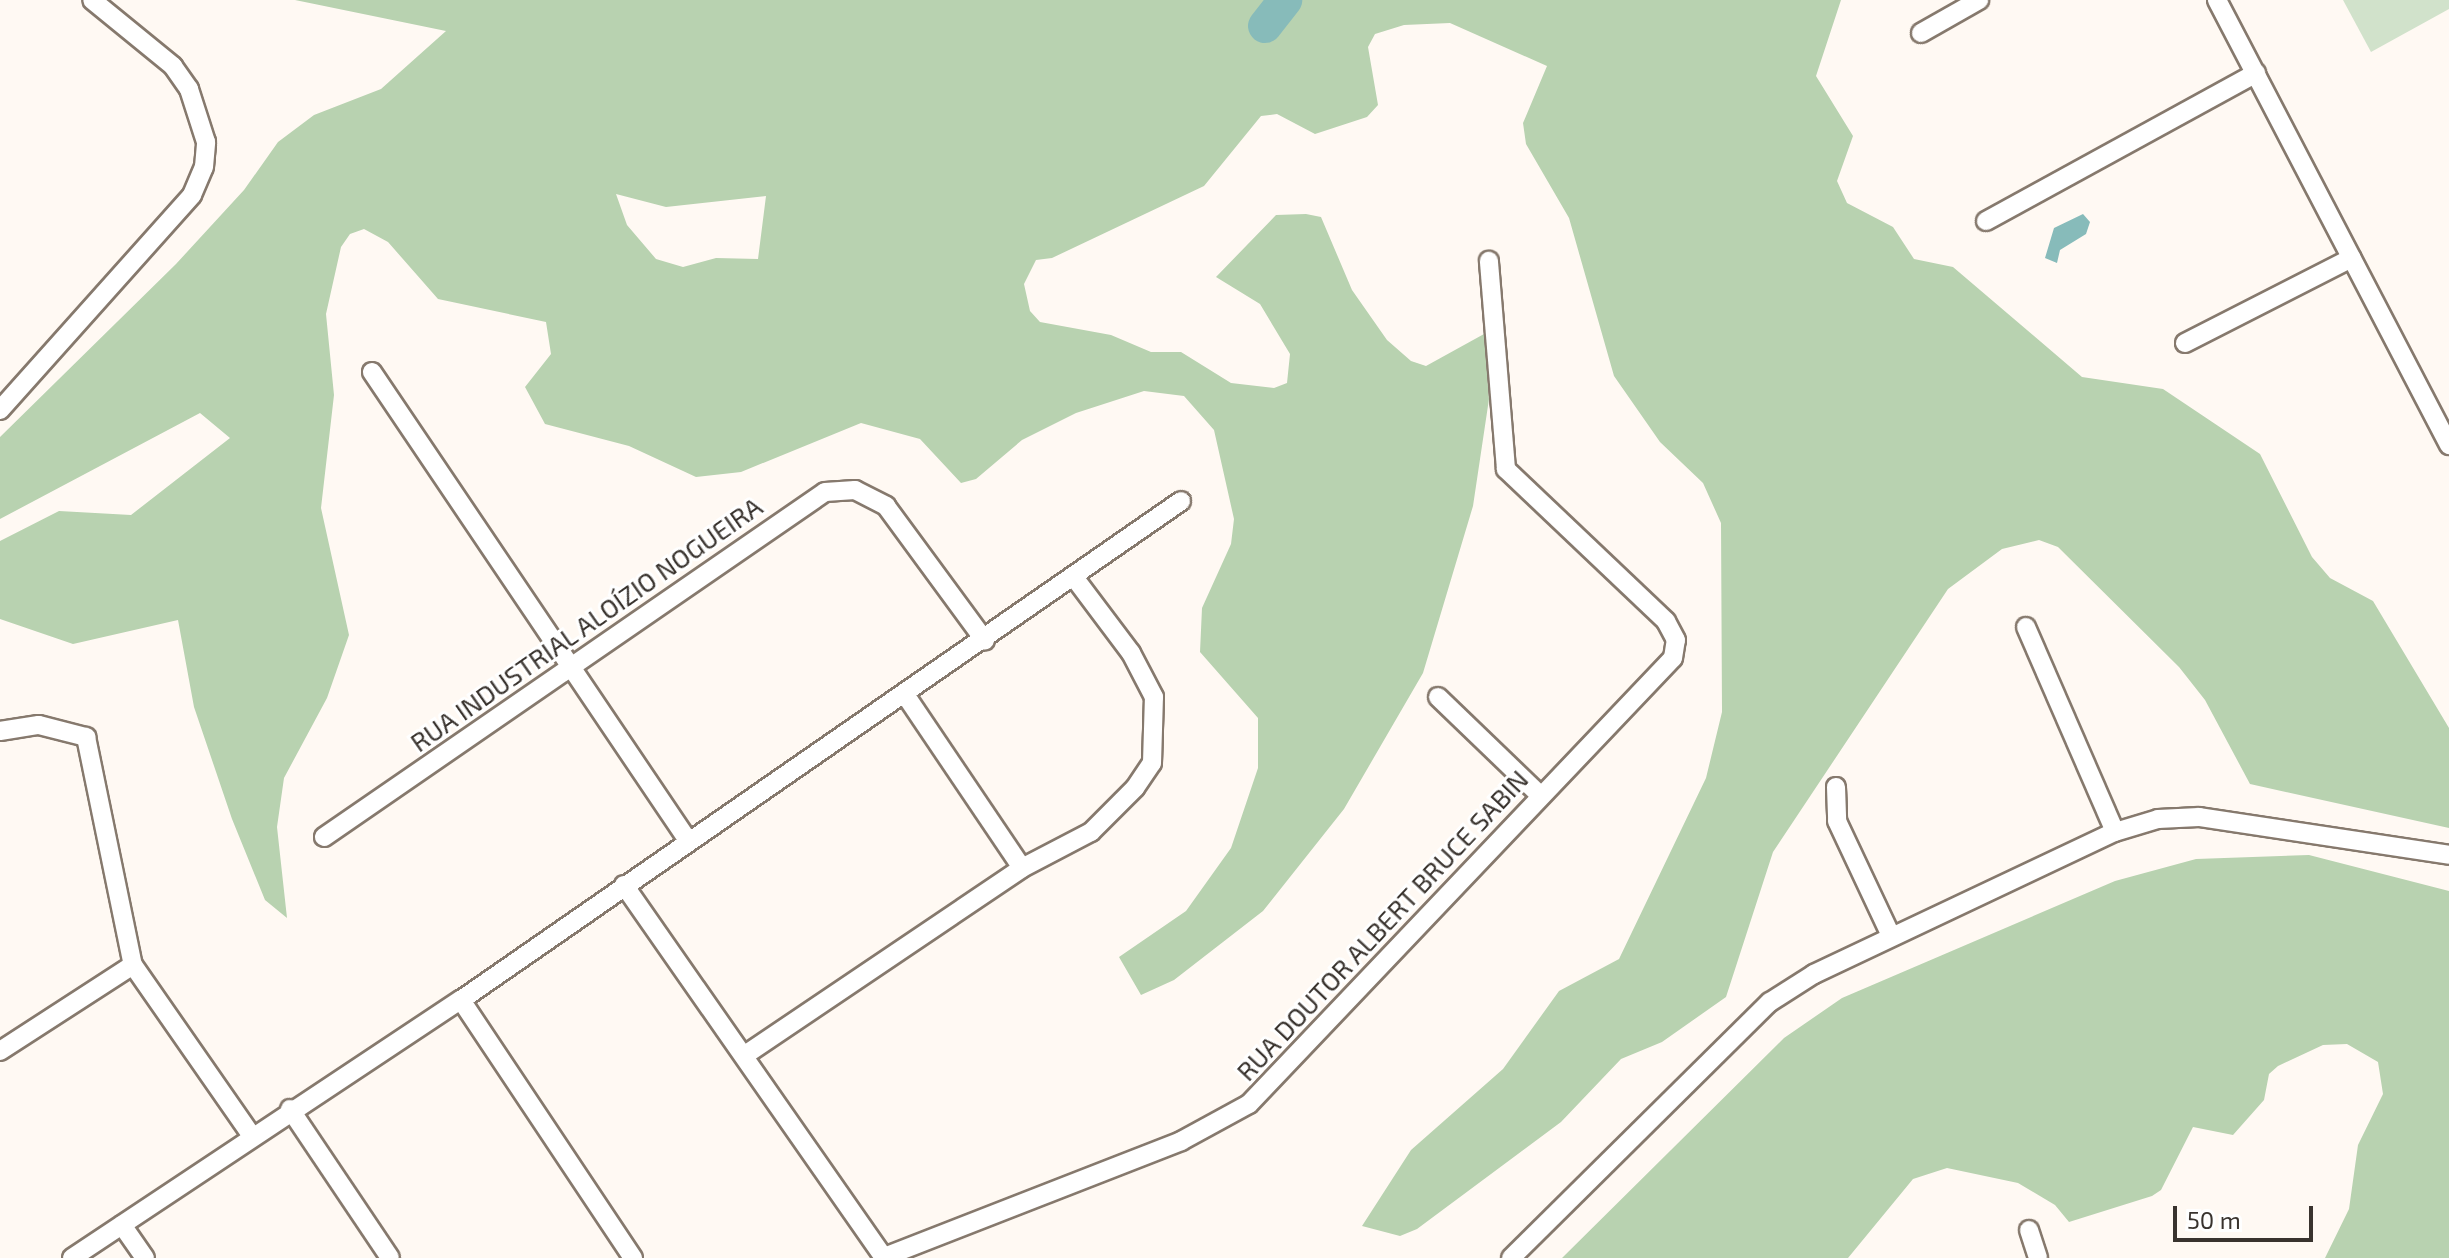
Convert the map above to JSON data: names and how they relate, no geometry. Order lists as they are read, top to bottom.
{
  "streets": {
    "street": ["RUA INDUSTRIAL ALOÍZIO NOGUEIRA", "RUA DOUTOR ALBERT BRUCE SABIN"]
  },
  "scale_bar": "50 m"
}
